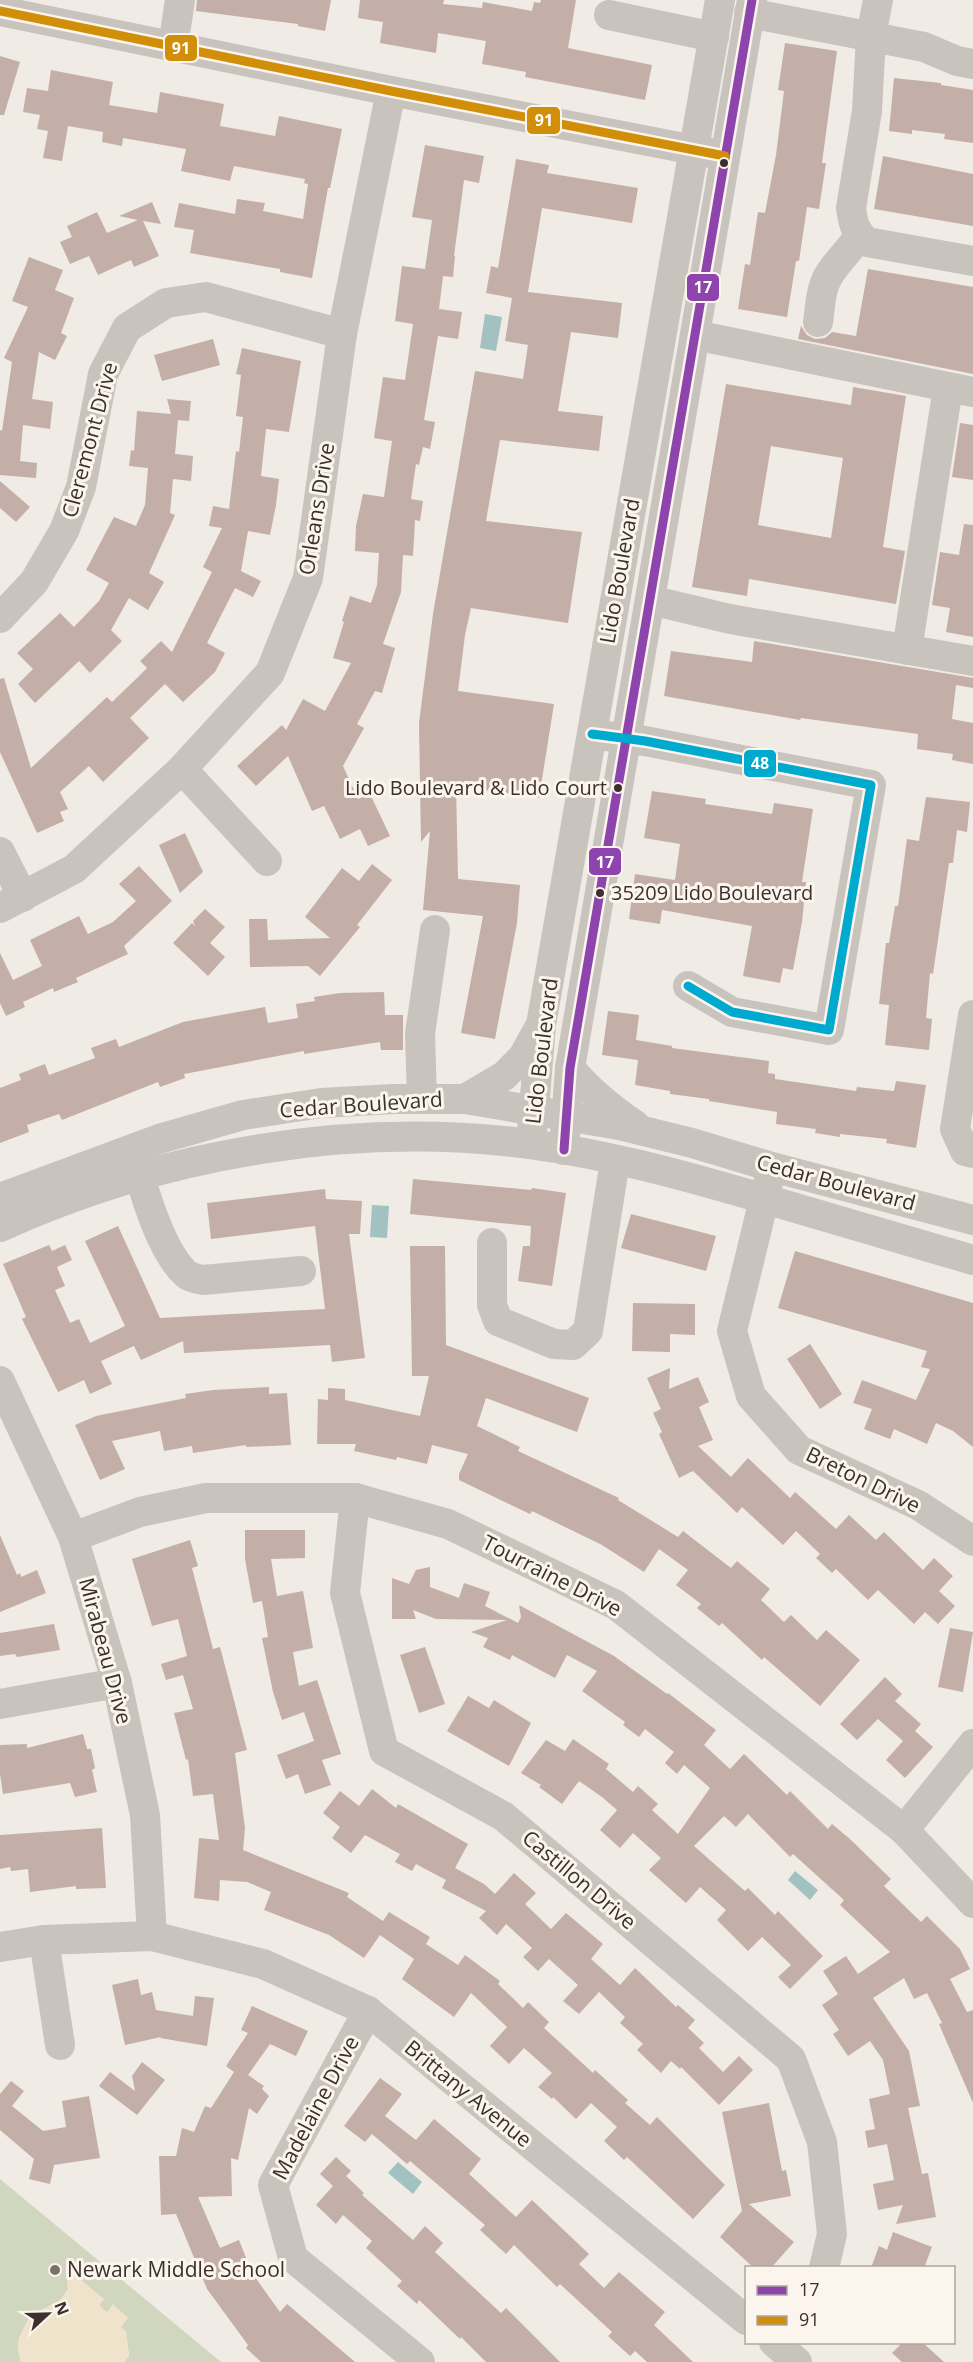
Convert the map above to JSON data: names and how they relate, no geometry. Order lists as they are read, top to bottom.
{
  "streets": {
    "street": [
      "Cleremont Drive",
      "Orleans Drive",
      "Lido Boulevard",
      "Cedar Boulevard",
      "Breton Drive",
      "Tourraine Drive",
      "Mirabeau Drive",
      "Castillon Drive",
      "Brittany Avenue",
      "Madelaine Drive"
    ]
  },
  "crossings": [
    ["Cleremont Drive", "Orleans Drive"],
    ["Lido Boulevard", "Cedar Boulevard"],
    ["Cedar Boulevard", "Breton Drive"],
    ["Tourraine Drive", "Mirabeau Drive"],
    ["Tourraine Drive", "Castillon Drive"],
    ["Mirabeau Drive", "Brittany Avenue"],
    ["Brittany Avenue", "Madelaine Drive"]
  ],
  "places": ["Lido Boulevard & Lido Court", "35209 Lido Boulevard", "Newark Middle School"],
  "lines": ["transit line 17", "transit line 91", "transit line 48"],
  "legend": ["17", "91"],
  "north": "right"
}
